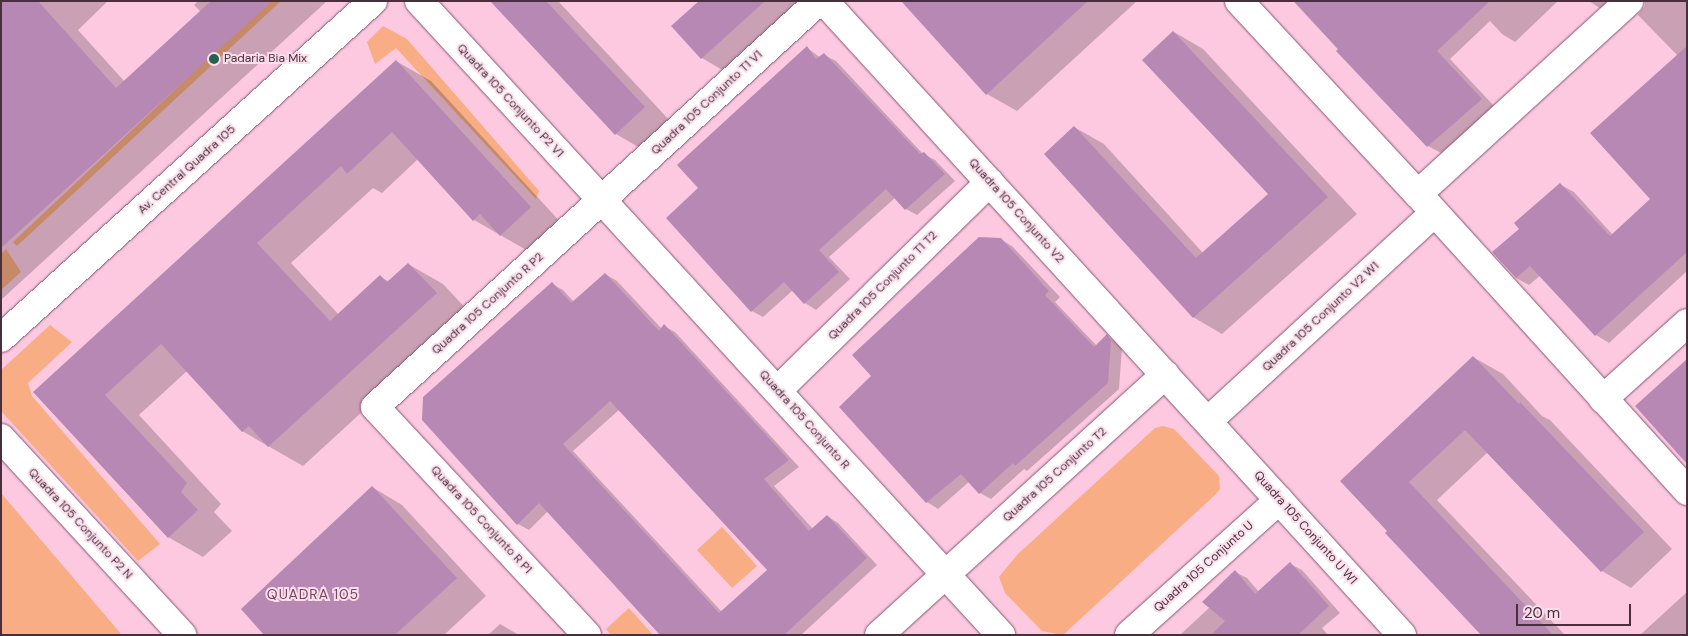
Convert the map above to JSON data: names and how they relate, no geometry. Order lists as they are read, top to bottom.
{
  "streets": {
    "street": [
      "Quadra 105 Conjunto P2 V1",
      "Quadra 105 Conjunto T1 V1",
      "Av. Central Quadra 105",
      "Quadra 105 Conjunto V2",
      "Quadra 105 Conjunto T1 T2",
      "Quadra 105 Conjunto R P2",
      "Quadra 105 Conjunto V2 W1",
      "Quadra 105 Conjunto R",
      "Quadra 105 Conjunto T2",
      "Quadra 105 Conjunto R P1",
      "Quadra 105 Conjunto P2 N",
      "Quadra 105 Conjunto U W1",
      "Quadra 105 Conjunto U"
    ]
  },
  "crossings": [
    ["Quadra 105 Conjunto P2 V1", "Quadra 105 Conjunto T1 V1"],
    ["Quadra 105 Conjunto P2 V1", "Quadra 105 Conjunto R P2"],
    ["Quadra 105 Conjunto P2 V1", "Quadra 105 Conjunto R"],
    ["Quadra 105 Conjunto T1 V1", "Quadra 105 Conjunto V2"],
    ["Quadra 105 Conjunto T1 V1", "Quadra 105 Conjunto R P2"],
    ["Quadra 105 Conjunto T1 V1", "Quadra 105 Conjunto R"],
    ["Quadra 105 Conjunto V2", "Quadra 105 Conjunto T1 T2"],
    ["Quadra 105 Conjunto V2", "Quadra 105 Conjunto V2 W1"],
    ["Quadra 105 Conjunto V2", "Quadra 105 Conjunto T2"],
    ["Quadra 105 Conjunto V2", "Quadra 105 Conjunto U W1"],
    ["Quadra 105 Conjunto T1 T2", "Quadra 105 Conjunto R"],
    ["Quadra 105 Conjunto R P2", "Quadra 105 Conjunto R"],
    ["Quadra 105 Conjunto R P2", "Quadra 105 Conjunto R P1"],
    ["Quadra 105 Conjunto V2 W1", "Quadra 105 Conjunto U W1"],
    ["Quadra 105 Conjunto R", "Quadra 105 Conjunto T2"],
    ["Quadra 105 Conjunto U W1", "Quadra 105 Conjunto U"]
  ],
  "districts": ["QUADRA 105"],
  "places": ["Padaria Bia Mix"],
  "scale_bar": "20 m"
}
